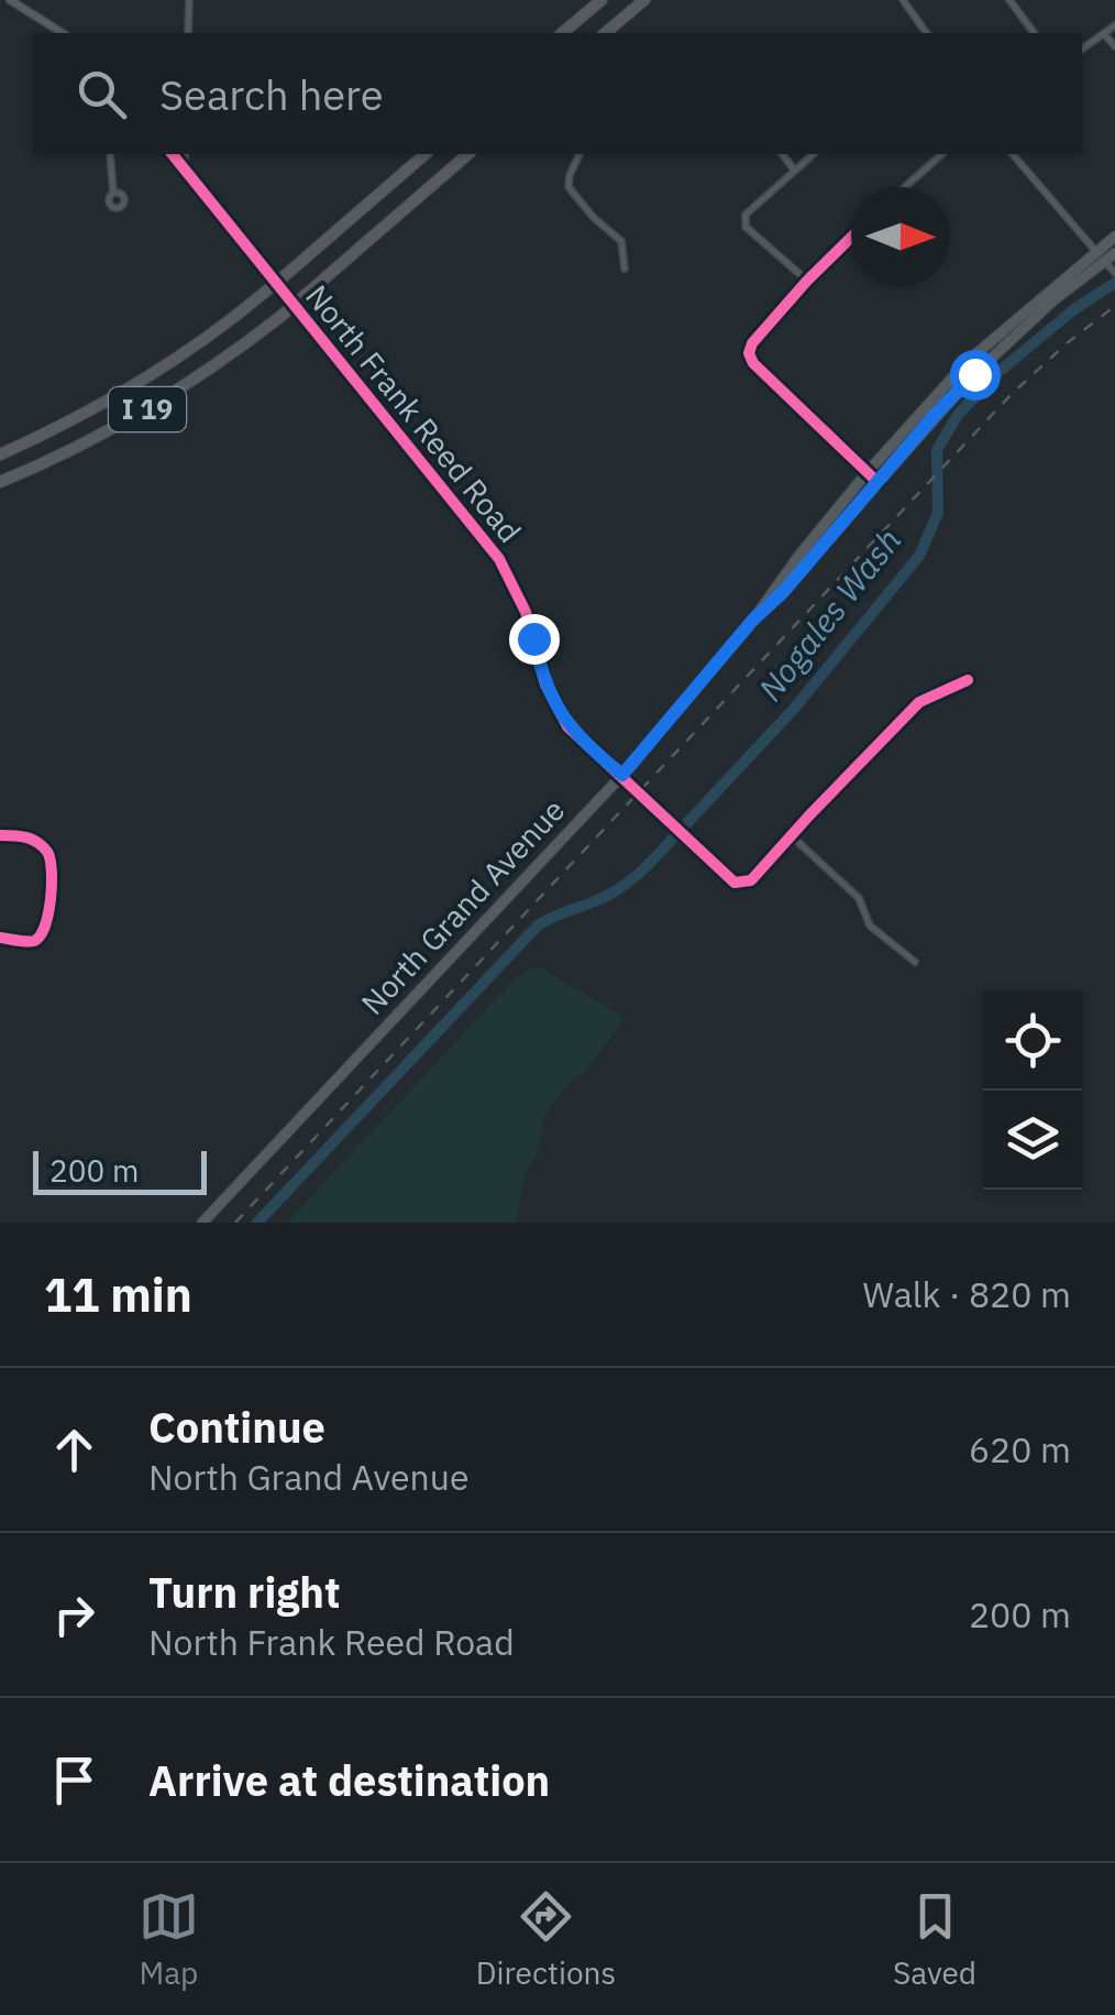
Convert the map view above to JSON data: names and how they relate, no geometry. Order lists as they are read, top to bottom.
{
  "streets": {
    "highway": ["I 19"],
    "main road": ["North Grand Avenue"],
    "street": ["North Frank Reed Road"]
  },
  "crossings": [
    ["North Frank Reed Road", "North Grand Avenue"]
  ],
  "water": ["Nogales Wash"],
  "scale_bar": "200 m",
  "north": "right",
  "page": {
    "search": "Search here",
    "scale": "200 m",
    "heading": ["11 min", "Walk · 820 m"],
    "list": [
      ["Continue", "North Grand Avenue", "620 m"],
      ["Turn right", "North Frank Reed Road", "200 m"],
      "Arrive at destination"
    ],
    "nav": ["Map", "Directions", "Saved"]
  }
}
